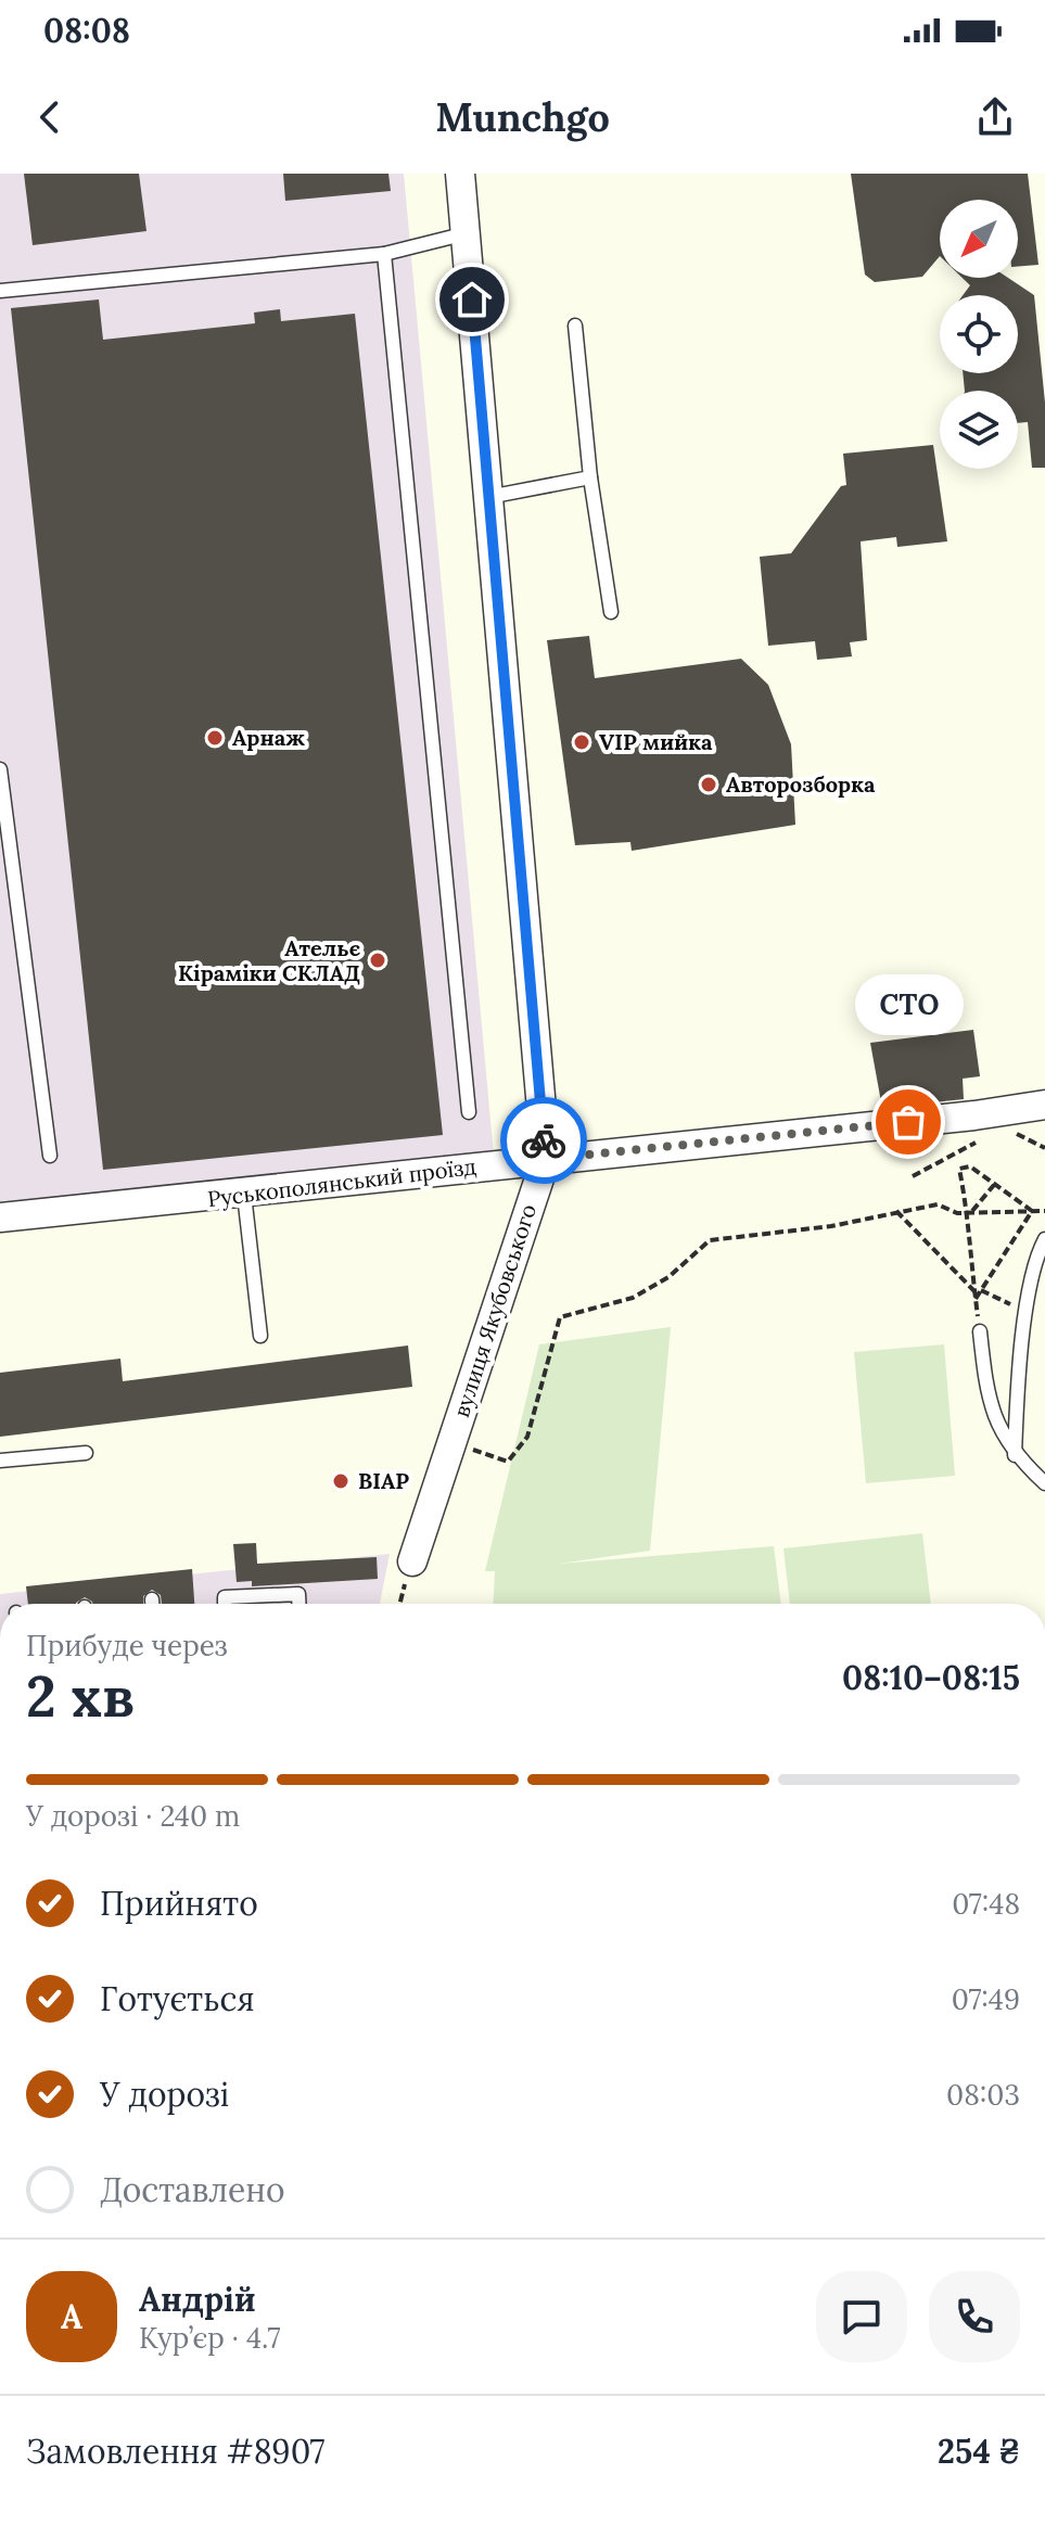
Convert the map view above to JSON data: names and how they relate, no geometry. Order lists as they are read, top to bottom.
{
  "streets": {
    "street": ["Руськополянський проїзд", "вулиця Якубовського"]
  },
  "crossings": [
    ["Руськополянський проїзд", "вулиця Якубовського"]
  ],
  "places": [
    "Арнаж",
    "VIP мийка",
    "Авторозборка",
    "Ательє Кіраміки СКЛАД",
    "СТО",
    "ВІАР"
  ],
  "north": "bottom left",
  "page": {
    "status": "08:08",
    "header": "Munchgo",
    "bubble": "СТО",
    "heading": ["2 хв", "Прибуде через", "08:10–08:15"],
    "panel": [
      "Андрій",
      "Кур’єр · 4.7",
      "Замовлення #8907",
      "254 ₴"
    ],
    "bar": "У дорозі · 240 m",
    "list": [
      ["Прийнято", "07:48"],
      ["Готується", "07:49"],
      ["У дорозі", "08:03"],
      "Доставлено"
    ],
    "round": "А"
  }
}
